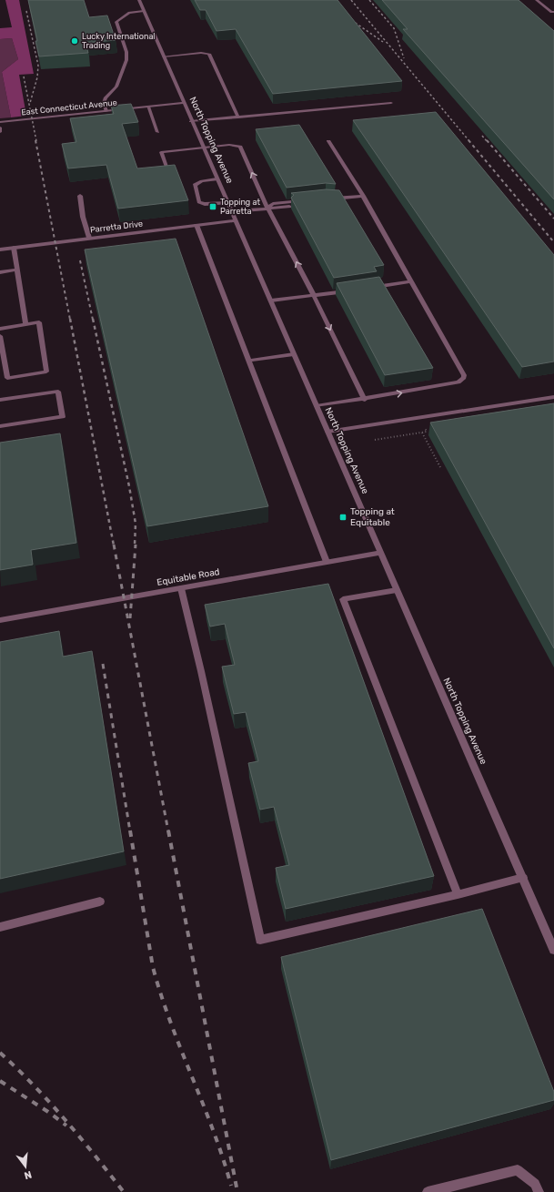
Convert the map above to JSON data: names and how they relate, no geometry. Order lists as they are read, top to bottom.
{
  "streets": {
    "street": [
      "East Connecticut Avenue",
      "North Topping Avenue",
      "Parretta Drive",
      "Equitable Road"
    ]
  },
  "crossings": [
    ["East Connecticut Avenue", "North Topping Avenue"],
    ["North Topping Avenue", "Parretta Drive"],
    ["North Topping Avenue", "Equitable Road"]
  ],
  "places": {
    "other": ["Lucky International Trading"],
    "transit": ["Topping at Parretta", "Topping at Equitable"]
  },
  "north": "bottom"
}
